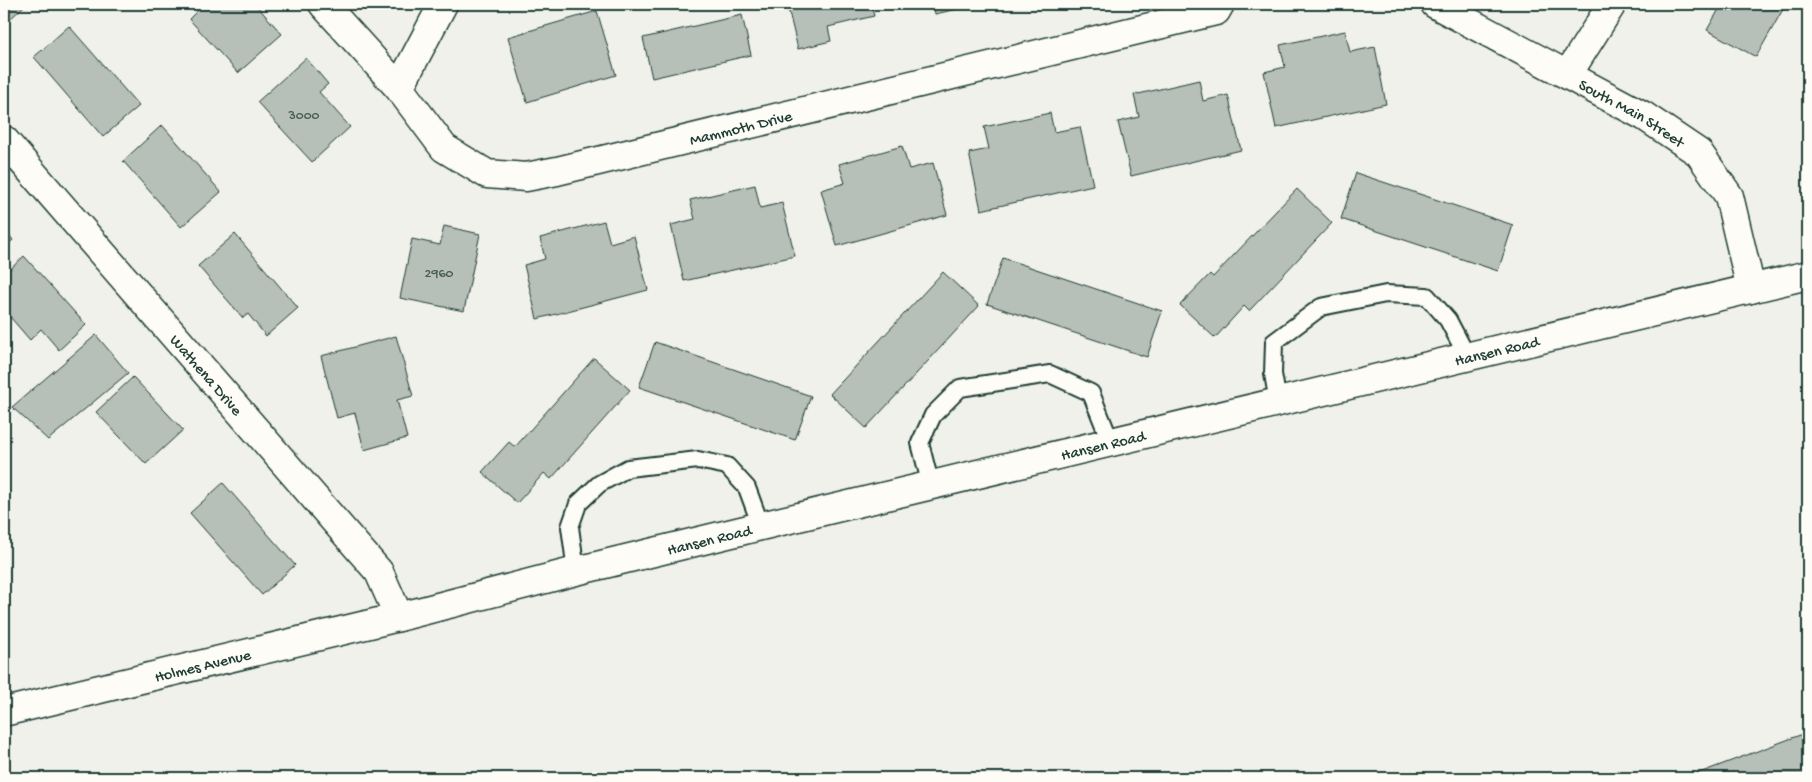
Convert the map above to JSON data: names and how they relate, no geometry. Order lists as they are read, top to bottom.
{
  "streets": {
    "street": [
      "South Main Street",
      "Mammoth Drive",
      "Hansen Road",
      "Wathena Drive",
      "Holmes Avenue"
    ]
  },
  "crossings": [
    ["South Main Street", "Hansen Road"],
    ["Hansen Road", "Wathena Drive"],
    ["Hansen Road", "Holmes Avenue"],
    ["Wathena Drive", "Holmes Avenue"]
  ],
  "house_numbers": ["3000", "2960"]
}
